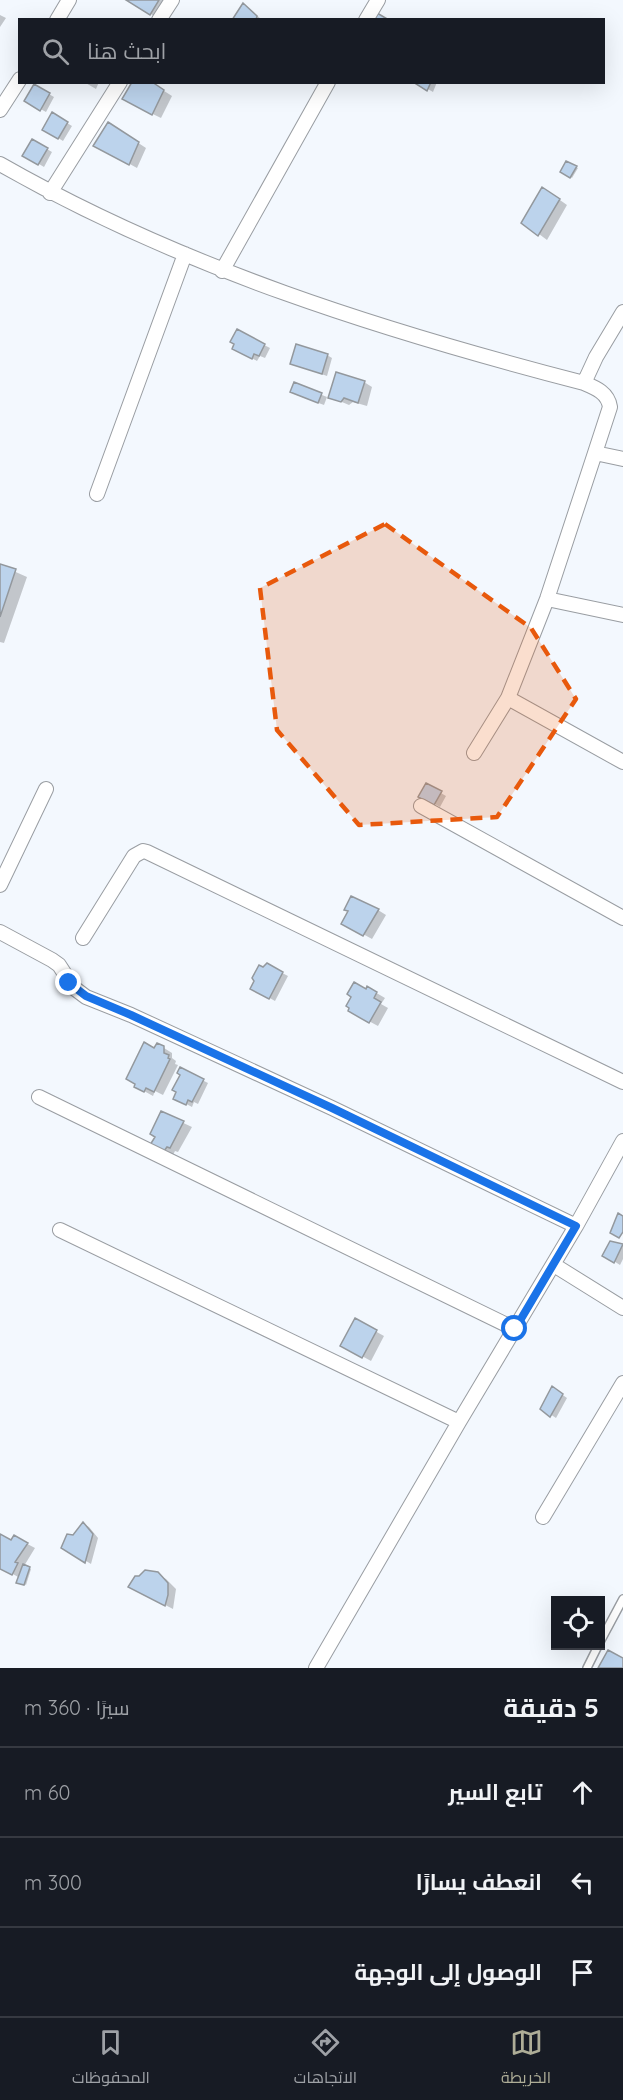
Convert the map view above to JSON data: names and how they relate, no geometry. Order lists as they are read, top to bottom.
{
  "page": {
    "search": "ابحث هنا",
    "heading": ["5 دقيقة", "سيرًا · 360 m"],
    "list": [
      ["تابع السير", "60 m"],
      ["انعطف يسارًا", "300 m"],
      "الوصول إلى الوجهة"
    ],
    "nav": ["الخريطة", "الاتجاهات", "المحفوظات"]
  }
}
